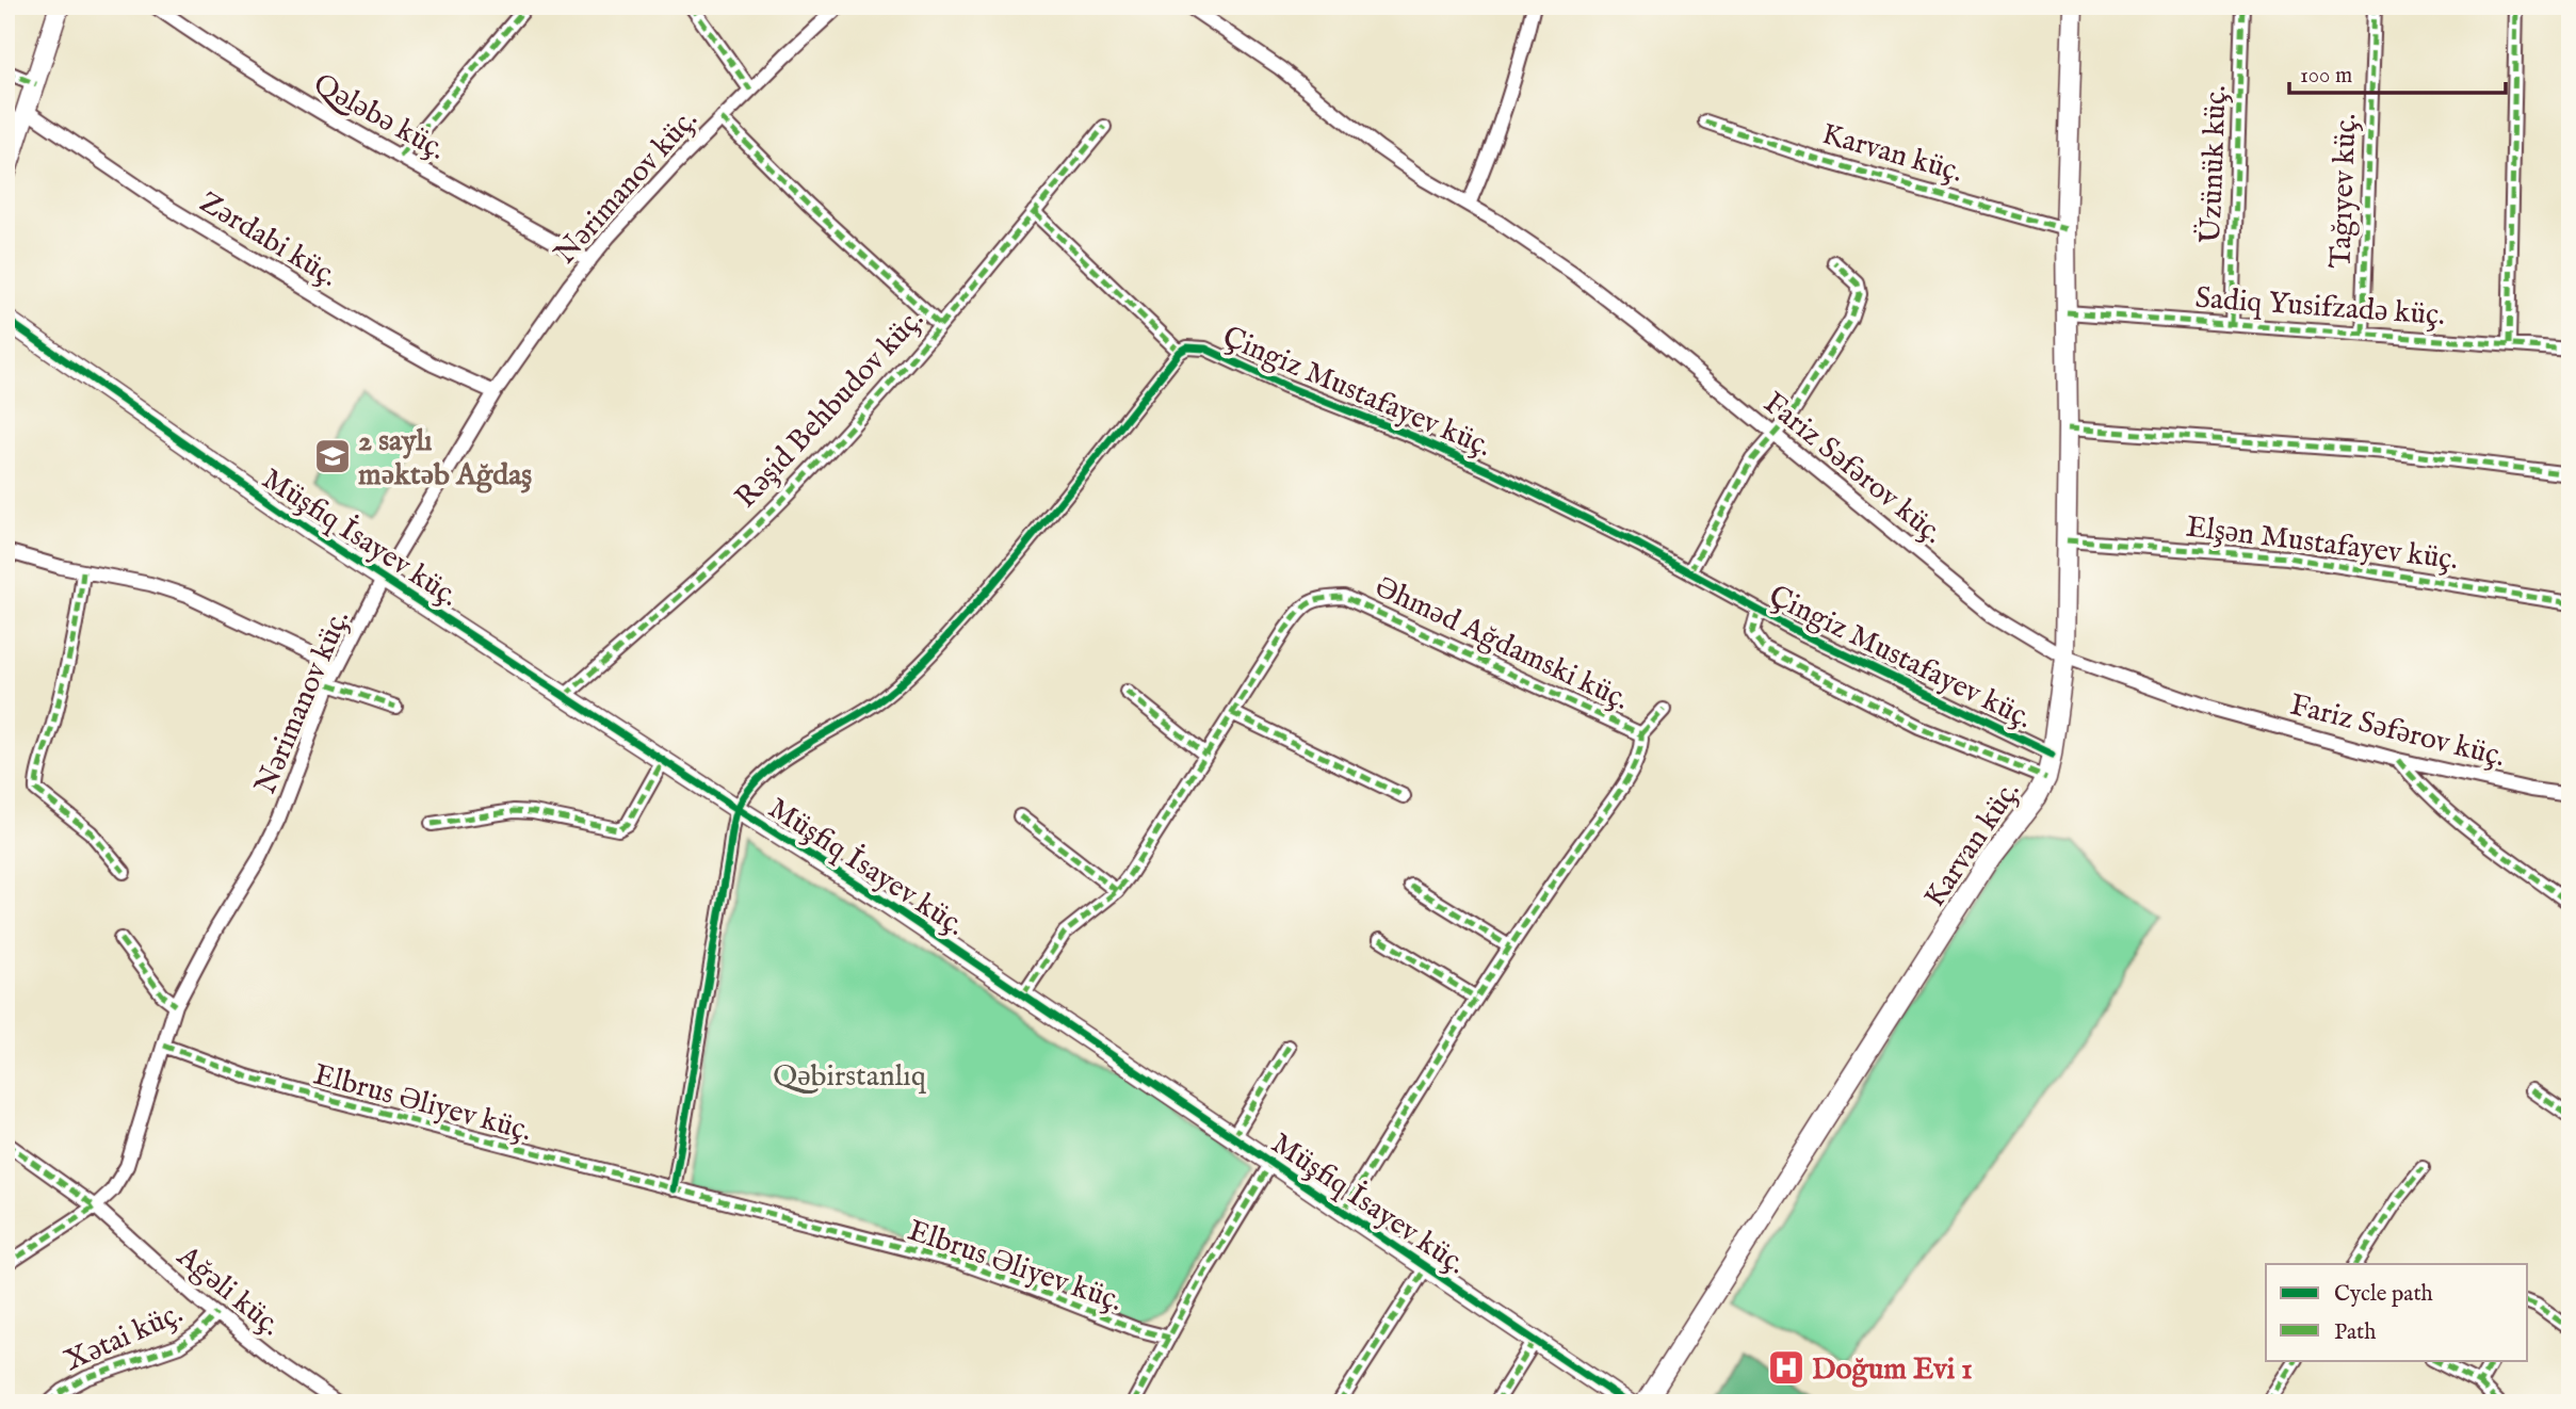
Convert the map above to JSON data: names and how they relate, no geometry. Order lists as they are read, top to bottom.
{
  "streets": {
    "street": [
      "Qələbə küç.",
      "Karvan küç.",
      "Üzünük küç.",
      "Nərimanov küç.",
      "Tağıyev küç.",
      "Zərdabi küç.",
      "Sadiq Yusifzadə küç.",
      "Çingiz Mustafayev küç.",
      "Rəşid Behbudov küç.",
      "Fariz Səfərov küç.",
      "Müşfiq İsayev küç.",
      "Elşən Mustafayev küç.",
      "Əhməd Ağdamski küç.",
      "Elbrus Əliyev küç.",
      "Ağəli küç.",
      "Xətai küç."
    ]
  },
  "crossings": [
    ["Qələbə küç.", "Nərimanov küç."],
    ["Karvan küç.", "Sadiq Yusifzadə küç."],
    ["Karvan küç.", "Çingiz Mustafayev küç."],
    ["Karvan küç.", "Fariz Səfərov küç."],
    ["Karvan küç.", "Elşən Mustafayev küç."],
    ["Üzünük küç.", "Sadiq Yusifzadə küç."],
    ["Nərimanov küç.", "Zərdabi küç."],
    ["Nərimanov küç.", "Müşfiq İsayev küç."],
    ["Nərimanov küç.", "Elbrus Əliyev küç."],
    ["Nərimanov küç.", "Ağəli küç."],
    ["Tağıyev küç.", "Sadiq Yusifzadə küç."],
    ["Çingiz Mustafayev küç.", "Müşfiq İsayev küç."],
    ["Rəşid Behbudov küç.", "Müşfiq İsayev küç."],
    ["Müşfiq İsayev küç.", "Əhməd Ağdamski küç."],
    ["Ağəli küç.", "Xətai küç."]
  ],
  "parks": ["Qəbirstanlıq"],
  "places": {
    "school or university": ["2 saylı məktəb Ağdaş"],
    "hospital": ["Doğum Evi 1"]
  },
  "legend": ["Cycle path", "Path"],
  "scale_bar": "100 m"
}
